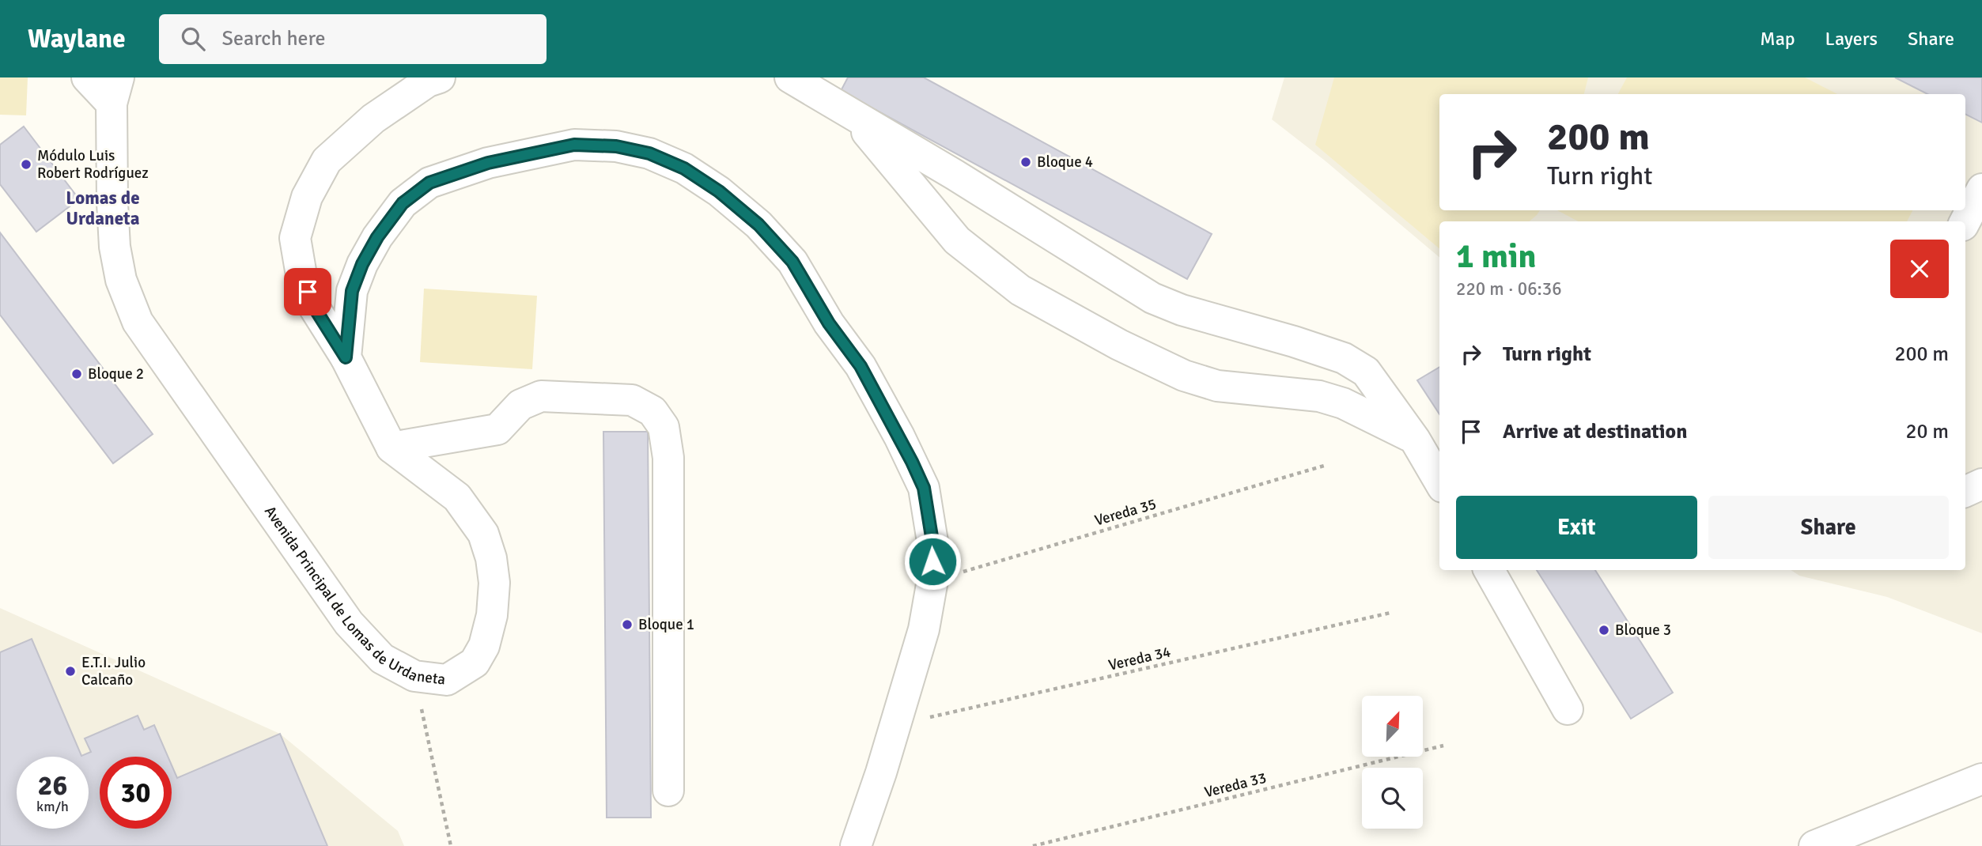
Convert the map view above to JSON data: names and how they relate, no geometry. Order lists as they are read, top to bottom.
{
  "streets": {
    "street": ["Avenida Principal de Lomas de Urdaneta"],
    "path": ["Vereda 35", "Vereda 34", "Vereda 33"]
  },
  "districts": ["Lomas de Urdaneta"],
  "places": [
    "Bloque 4",
    "Módulo Luis Robert Rodríguez",
    "Bloque 2",
    "Bloque 1",
    "Bloque 3",
    "E.T.I. Julio Calcaño"
  ],
  "north": "top right",
  "page": {
    "header": "Waylane",
    "search": "Search here",
    "nav": ["Map", "Layers", "Share"],
    "turn": ["200 m", "Turn right"],
    "heading": ["1 min", "220 m · 06:36"],
    "list": [
      {
        "name": "Turn right",
        "value": "200 m"
      },
      {
        "name": "Arrive at destination",
        "value": "20 m"
      }
    ],
    "buttons": ["Exit", "Share"],
    "speed": "26 km/h",
    "limit": "30"
  }
}
